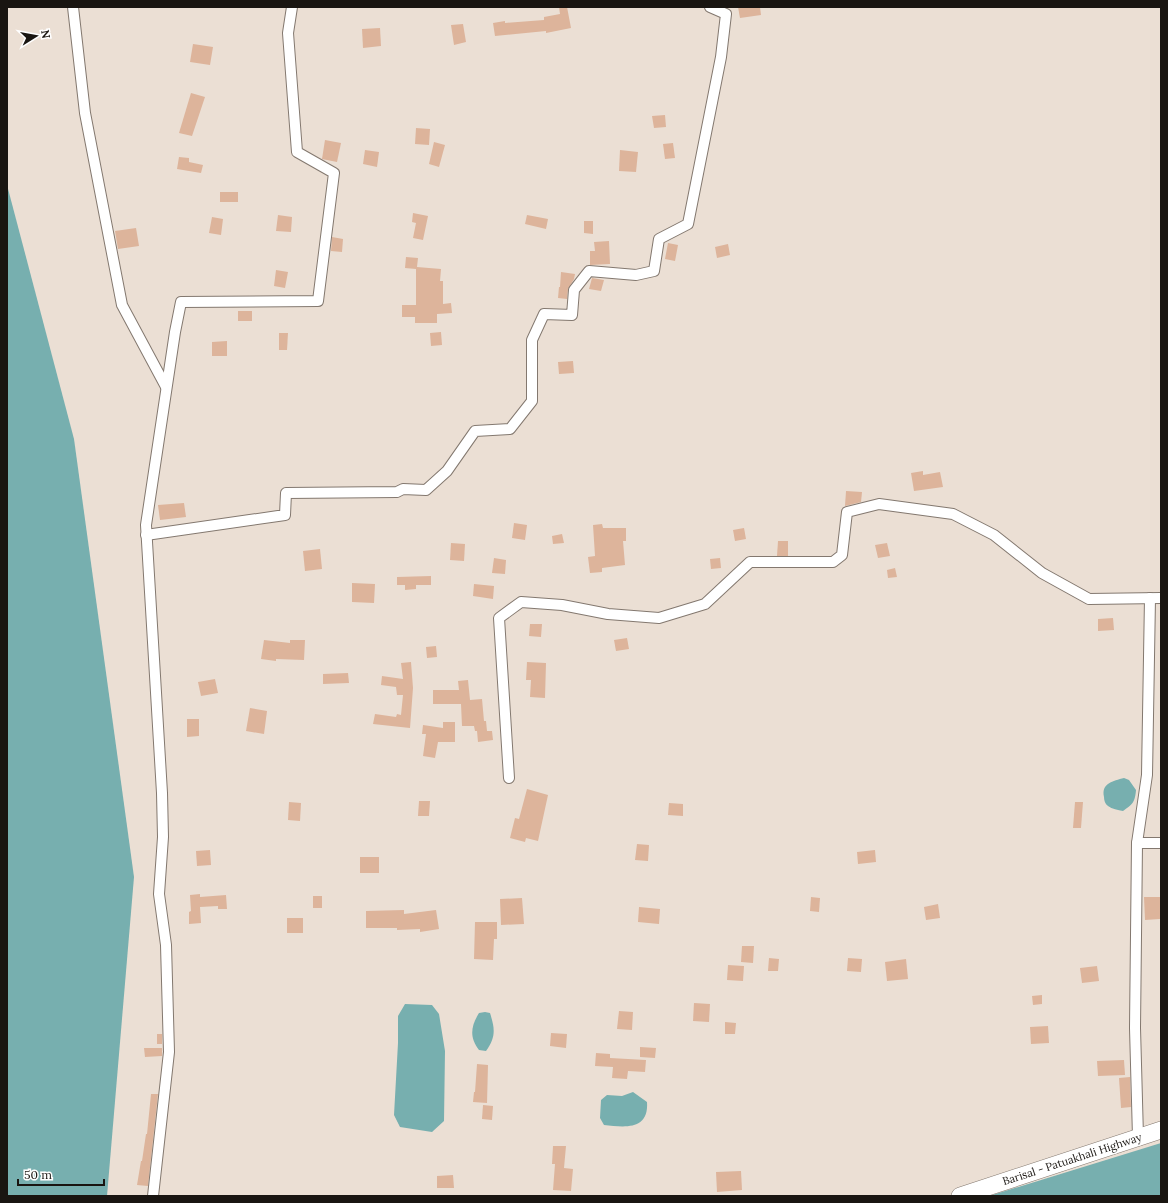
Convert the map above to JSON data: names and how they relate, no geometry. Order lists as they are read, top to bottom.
{
  "streets": {
    "highway": ["Barisal - Patuakhali Highway"]
  },
  "scale_bar": "50 m",
  "north": "right"
}
